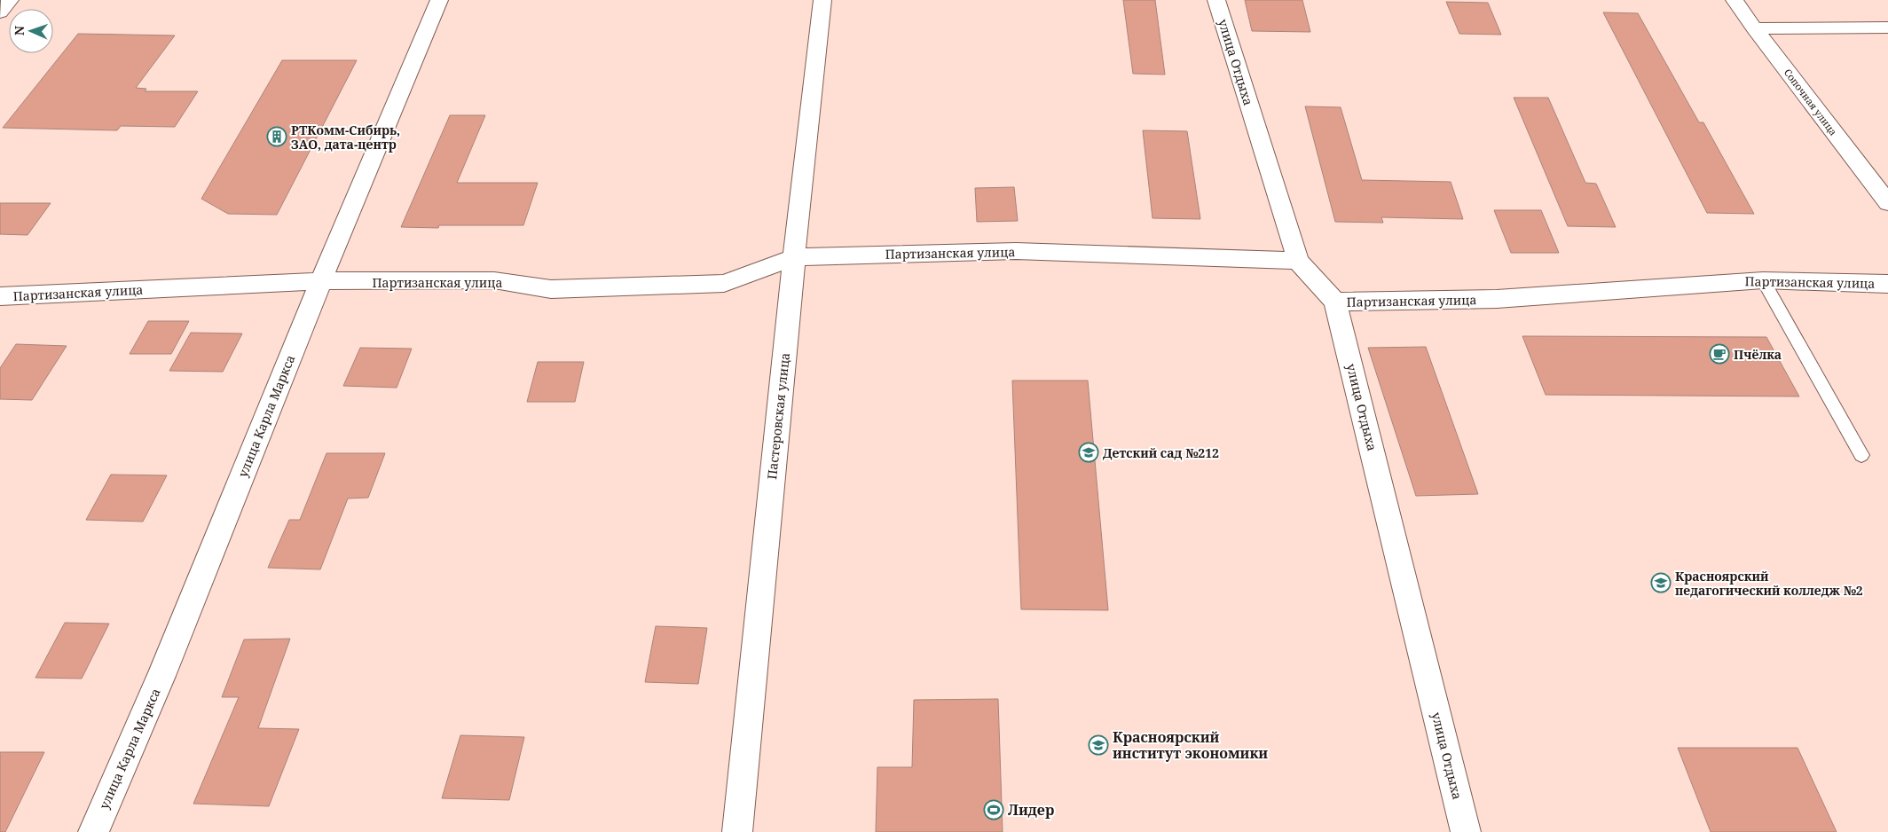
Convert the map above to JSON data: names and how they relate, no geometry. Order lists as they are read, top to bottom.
{
  "streets": {
    "street": [
      "улица Отдыха",
      "Сопочная улица",
      "Партизанская улица",
      "улица Карла Маркса",
      "Пастеровская улица"
    ]
  },
  "crossings": [
    ["улица Отдыха", "Партизанская улица"],
    ["Партизанская улица", "улица Карла Маркса"],
    ["Партизанская улица", "Пастеровская улица"]
  ],
  "places": {
    "building": ["РТКомм-Сибирь, ЗАО, дата-центр"],
    "cafe": ["Пчёлка"],
    "school or university": ["Детский сад №212", "Красноярский педагогический колледж №2", "Красноярский институт экономики"],
    "sports": ["Лидер"]
  },
  "north": "left"
}
